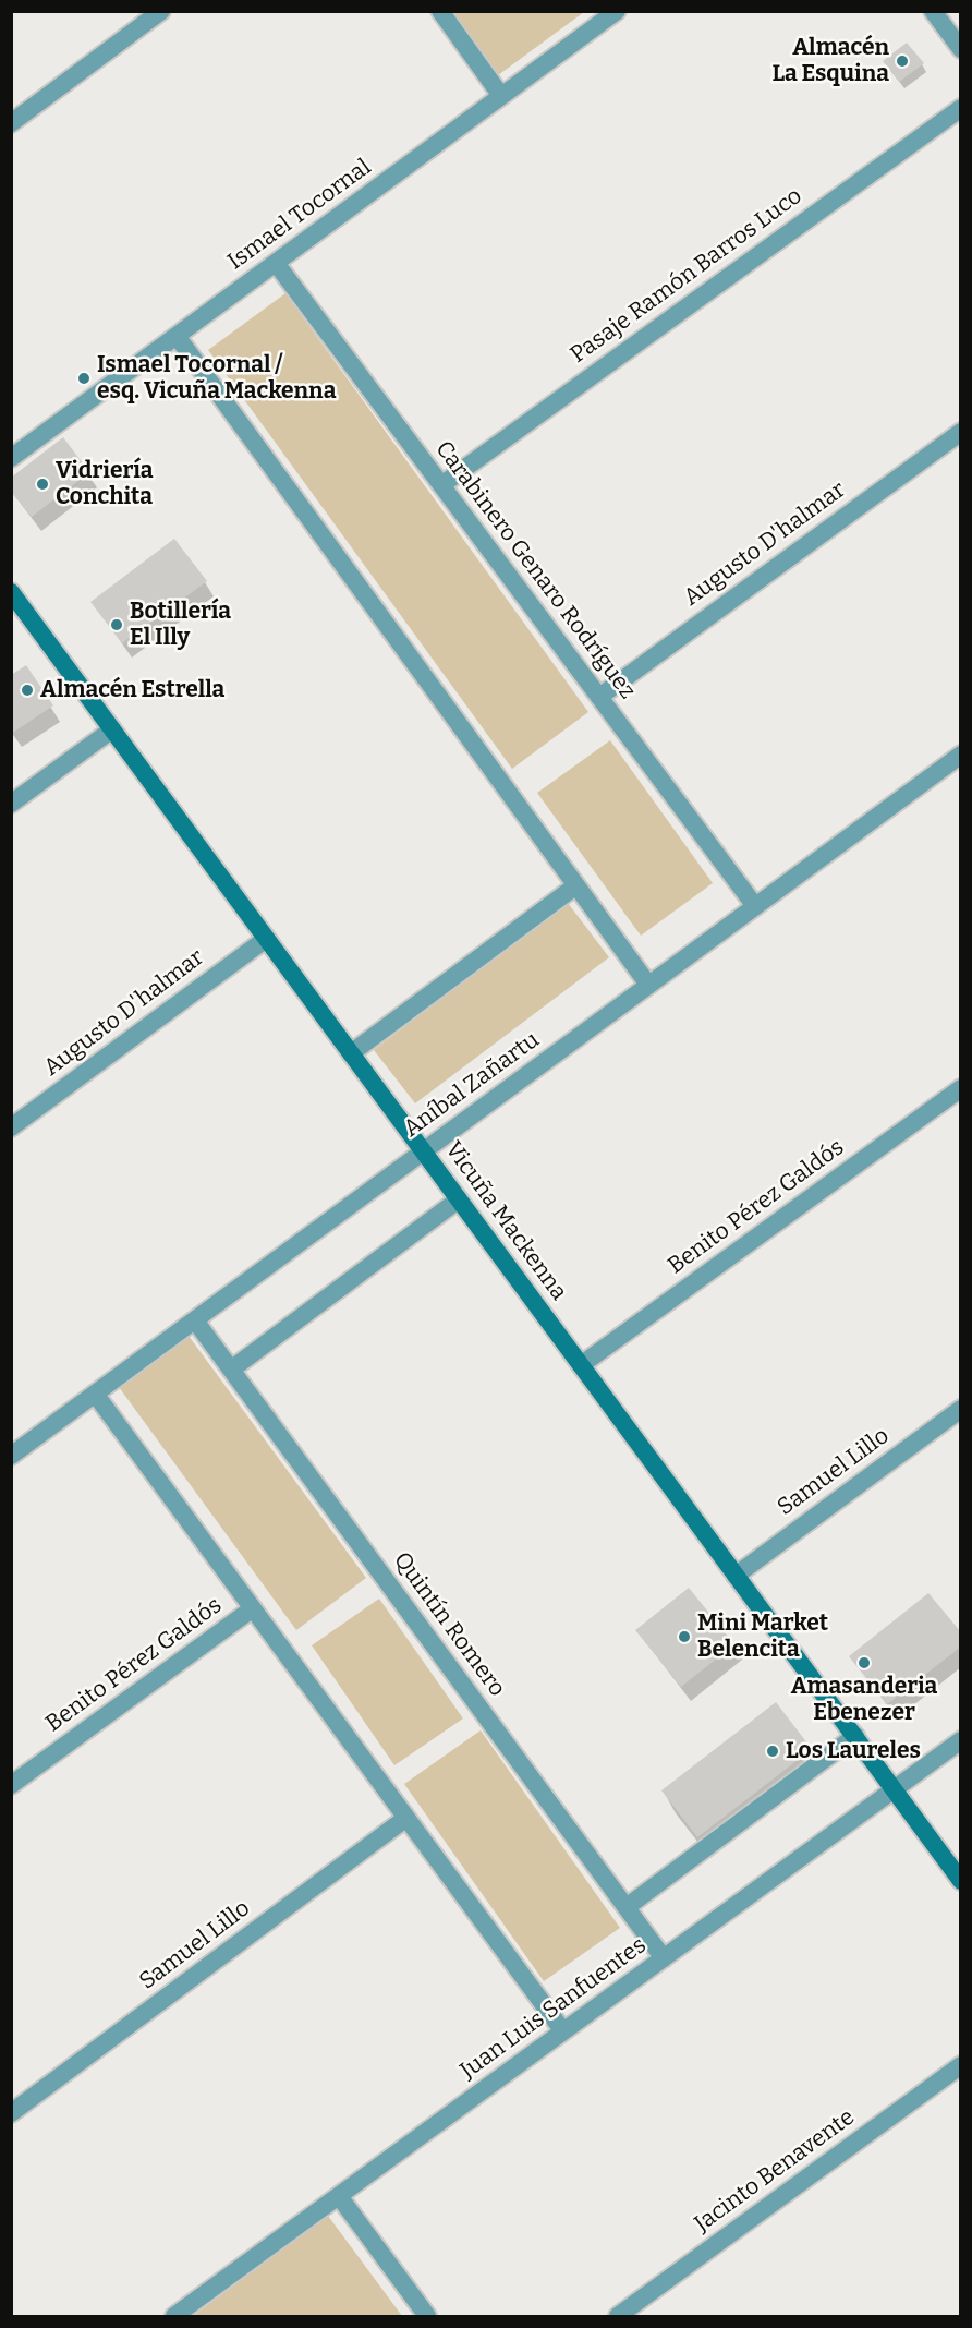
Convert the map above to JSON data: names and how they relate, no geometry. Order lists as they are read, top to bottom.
{
  "streets": {
    "main road": ["Vicuña Mackenna"],
    "street": [
      "Ismael Tocornal",
      "Pasaje Ramón Barros Luco",
      "Augusto D'halmar",
      "Carabinero Genaro Rodríguez",
      "Aníbal Zañartu",
      "Benito Pérez Galdós",
      "Samuel Lillo",
      "Quintín Romero",
      "Juan Luis Sanfuentes",
      "Jacinto Benavente"
    ]
  },
  "crossings": [
    ["Ismael Tocornal", "Carabinero Genaro Rodríguez"],
    ["Pasaje Ramón Barros Luco", "Carabinero Genaro Rodríguez"],
    ["Augusto D'halmar", "Carabinero Genaro Rodríguez"],
    ["Augusto D'halmar", "Vicuña Mackenna"],
    ["Carabinero Genaro Rodríguez", "Aníbal Zañartu"],
    ["Aníbal Zañartu", "Vicuña Mackenna"],
    ["Aníbal Zañartu", "Quintín Romero"],
    ["Benito Pérez Galdós", "Vicuña Mackenna"],
    ["Vicuña Mackenna", "Samuel Lillo"],
    ["Vicuña Mackenna", "Juan Luis Sanfuentes"],
    ["Quintín Romero", "Juan Luis Sanfuentes"]
  ],
  "places": [
    "Almacén La Esquina",
    "Ismael Tocornal / esq. Vicuña Mackenna",
    "Vidriería Conchita",
    "Botillería El Illy",
    "Almacén Estrella",
    "Mini Market Belencita",
    "Amasanderia Ebenezer",
    "Los Laureles"
  ]
}
